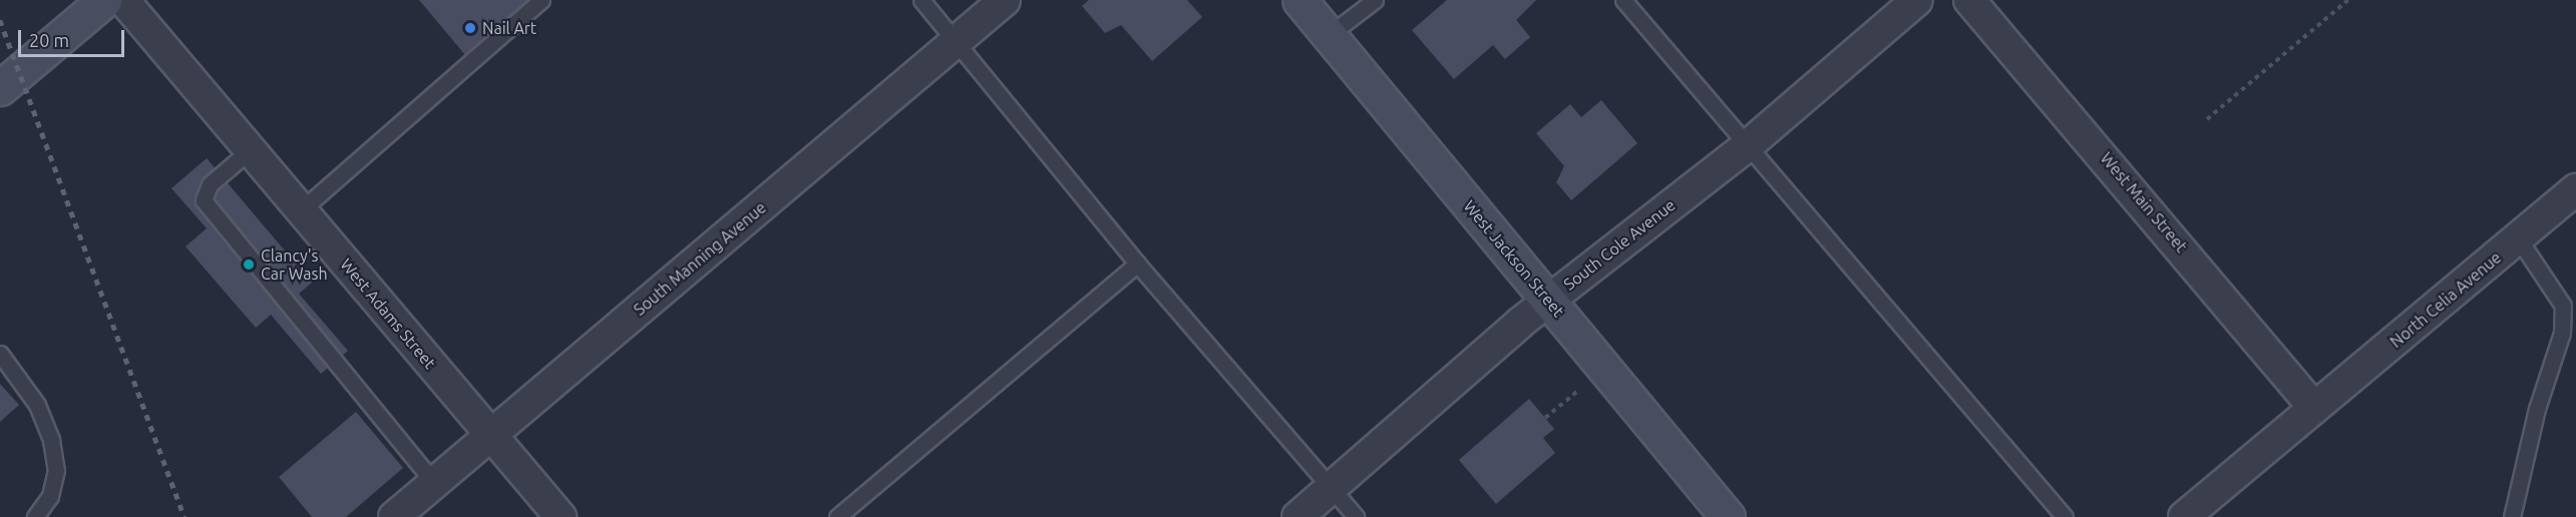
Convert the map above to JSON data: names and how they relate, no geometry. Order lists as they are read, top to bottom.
{
  "streets": {
    "main road": ["West Jackson Street"],
    "street": [
      "West Main Street",
      "South Cole Avenue",
      "South Manning Avenue",
      "North Celia Avenue",
      "West Adams Street"
    ]
  },
  "crossings": [
    ["West Main Street", "North Celia Avenue"],
    ["South Cole Avenue", "West Jackson Street"],
    ["South Manning Avenue", "West Adams Street"]
  ],
  "places": ["Nail Art", "Clancy's Car Wash"],
  "scale_bar": "20 m"
}
